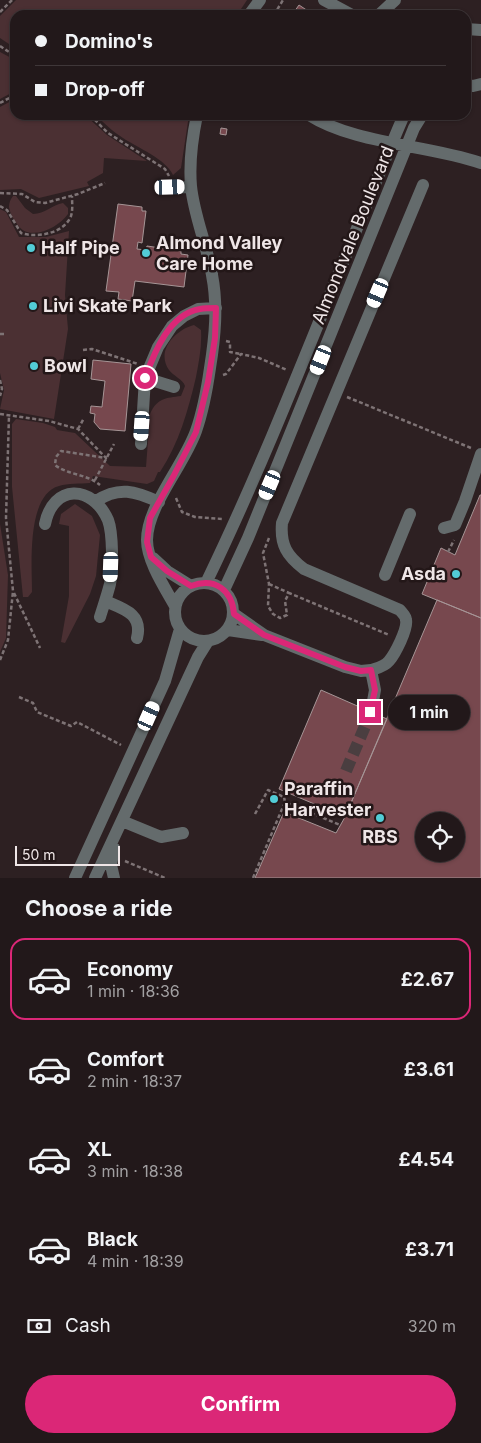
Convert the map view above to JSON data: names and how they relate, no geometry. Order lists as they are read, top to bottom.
{
  "streets": {
    "street": ["Almondvale Boulevard"]
  },
  "places": [
    "Half Pipe",
    "Almond Valley Care Home",
    "Livi Skate Park",
    "Bowl",
    "Asda",
    "Paraffin Harvester",
    "RBS"
  ],
  "scale_bar": "50 m",
  "page": {
    "banner": ["Domino's", "Drop-off"],
    "bubble": "1 min",
    "scale": "50 m",
    "heading": "Choose a ride",
    "list": [
      {
        "name": "Economy",
        "note": "1 min · 18:36",
        "value": "£2.67"
      },
      {
        "name": "Comfort",
        "note": "2 min · 18:37",
        "value": "£3.61"
      },
      {
        "name": "XL",
        "note": "3 min · 18:38",
        "value": "£4.54"
      },
      {
        "name": "Black",
        "note": "4 min · 18:39",
        "value": "£3.71"
      }
    ],
    "pay": ["Cash", "320 m"],
    "buttons": "Confirm"
  }
}
